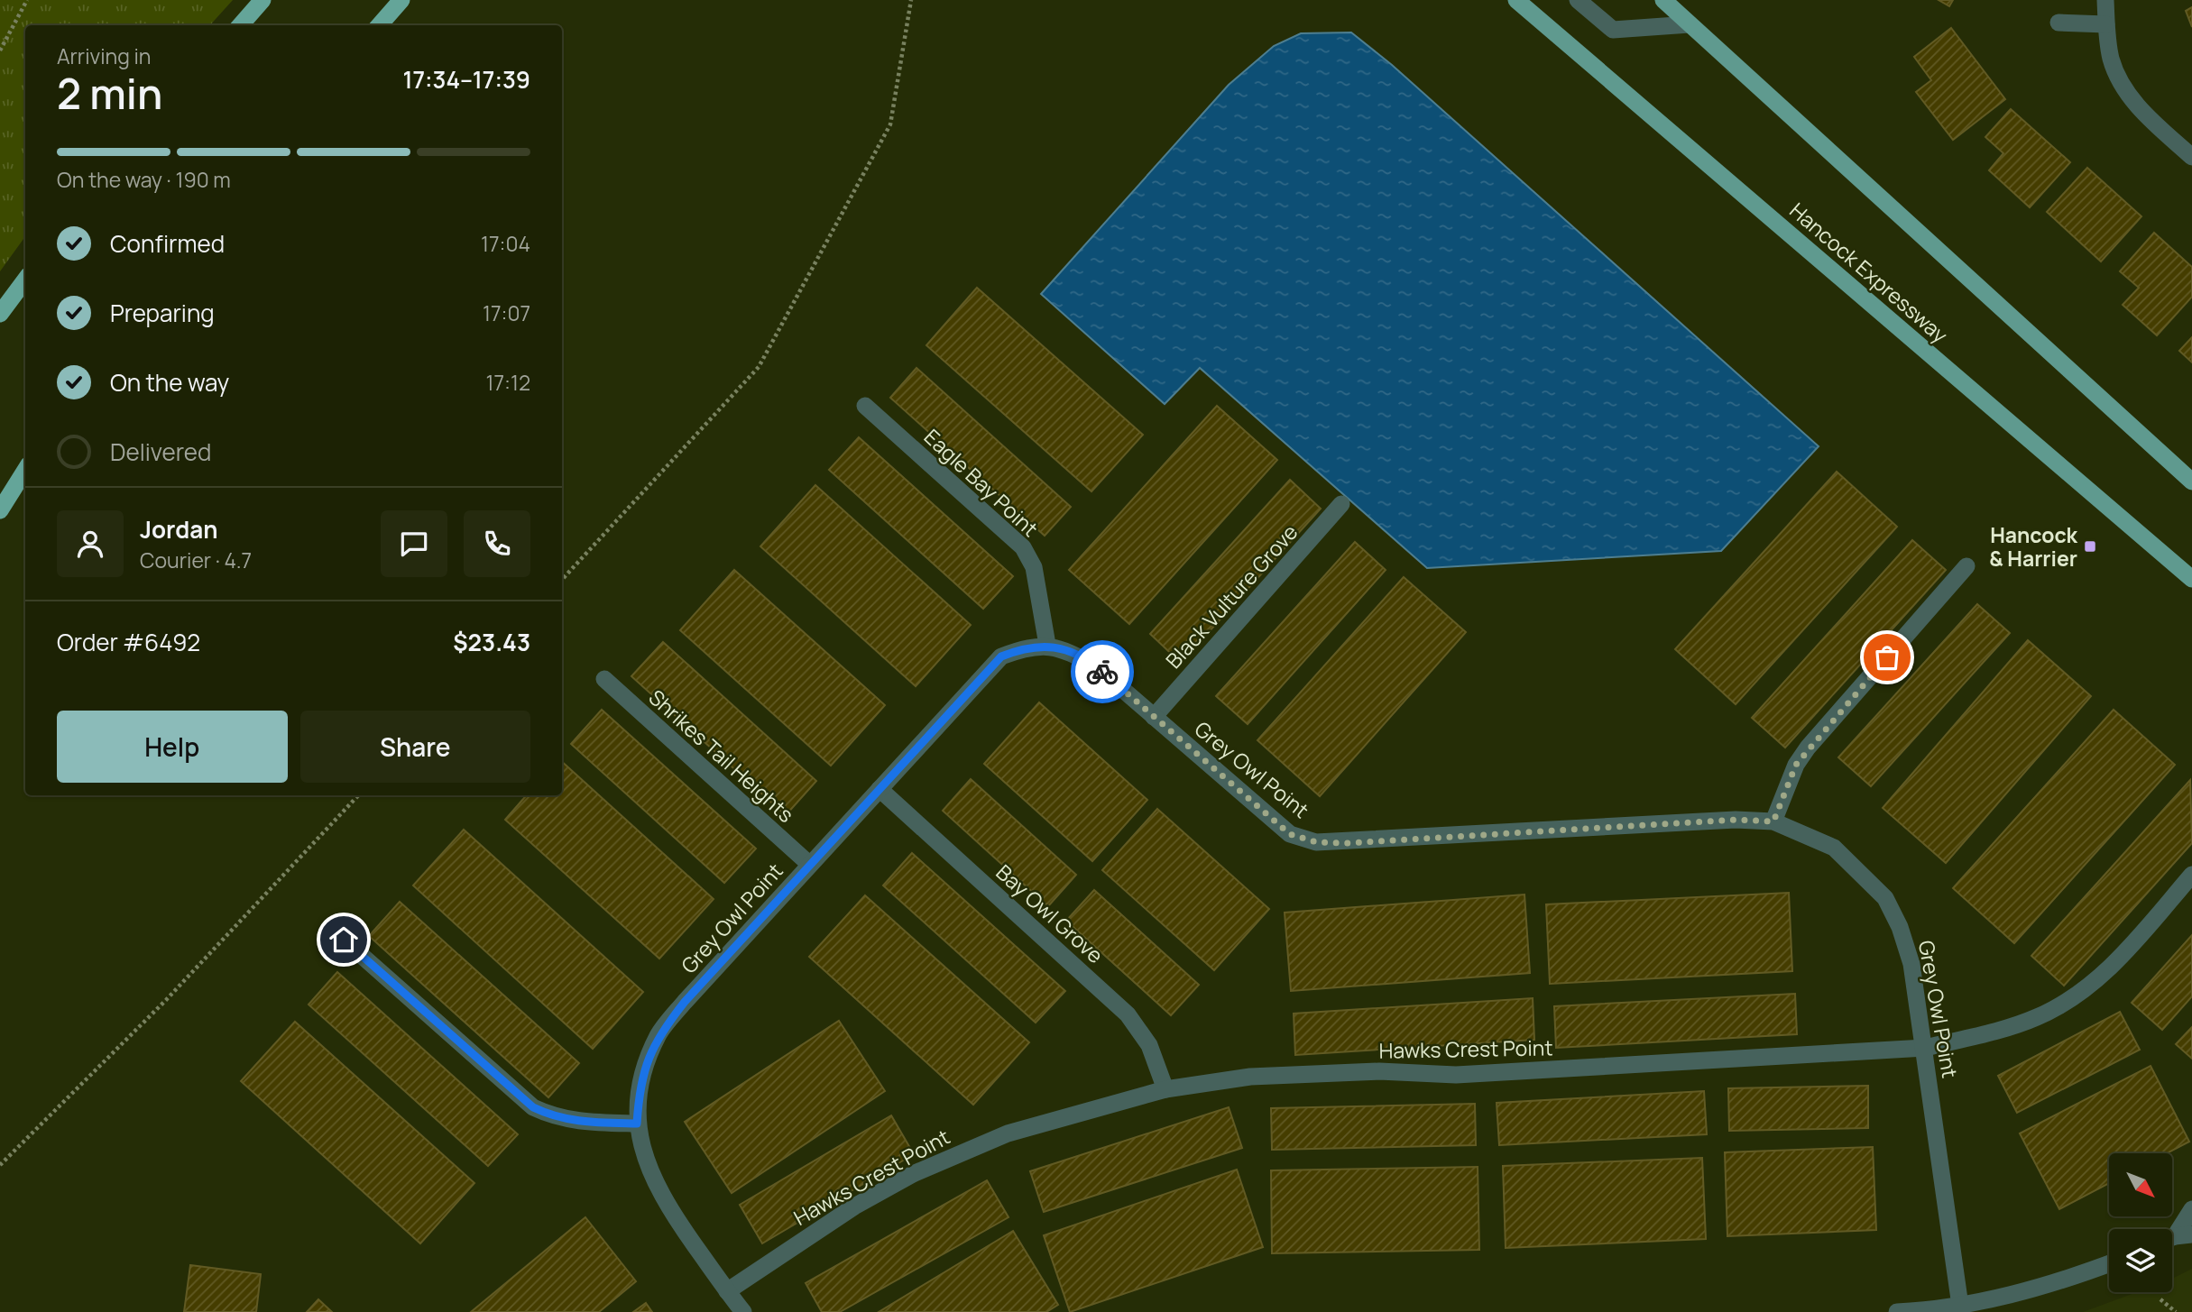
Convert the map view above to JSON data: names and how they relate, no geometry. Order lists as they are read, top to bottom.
{
  "streets": {
    "main road": ["Hancock Expressway"],
    "street": [
      "Eagle Bay Point",
      "Black Vulture Grove",
      "Shrikes Tail Heights",
      "Grey Owl Point",
      "Bay Owl Grove",
      "Hawks Crest Point"
    ]
  },
  "crossings": [
    ["Eagle Bay Point", "Grey Owl Point"],
    ["Black Vulture Grove", "Grey Owl Point"],
    ["Shrikes Tail Heights", "Grey Owl Point"],
    ["Grey Owl Point", "Bay Owl Grove"],
    ["Grey Owl Point", "Hawks Crest Point"],
    ["Bay Owl Grove", "Hawks Crest Point"]
  ],
  "places": {
    "transit": ["Hancock & Harrier"]
  },
  "north": "bottom right",
  "page": {
    "heading": ["2 min", "Arriving in", "17:34–17:39"],
    "panel": [
      "Jordan",
      "Courier · 4.7",
      "Order #6492",
      "$23.43"
    ],
    "bar": "On the way · 190 m",
    "list": [
      ["Confirmed", "17:04"],
      ["Preparing", "17:07"],
      ["On the way", "17:12"],
      "Delivered"
    ],
    "buttons": ["Help", "Share"]
  }
}
